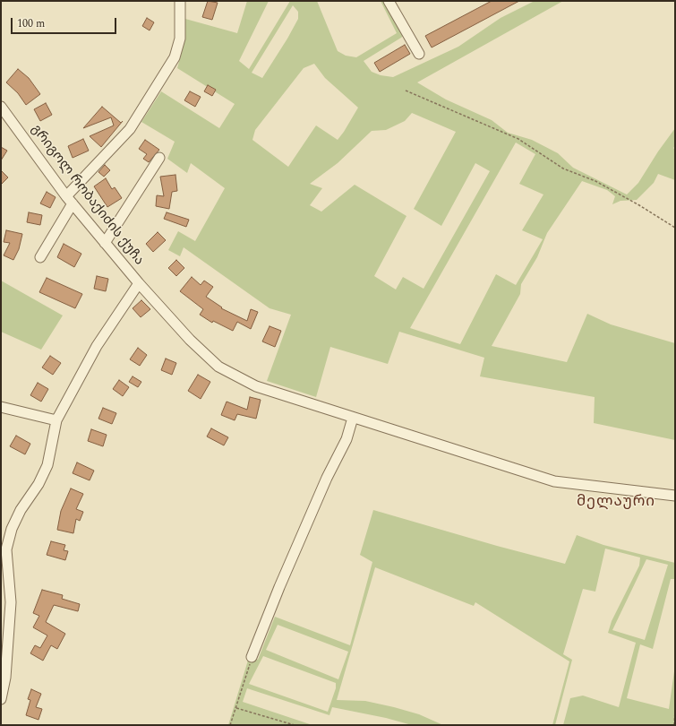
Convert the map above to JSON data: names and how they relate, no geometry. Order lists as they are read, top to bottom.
{
  "streets": {
    "street": ["გრიგოლ რობაქიძის ქუჩა"]
  },
  "districts": ["მელაური"],
  "scale_bar": "100 m"
}
